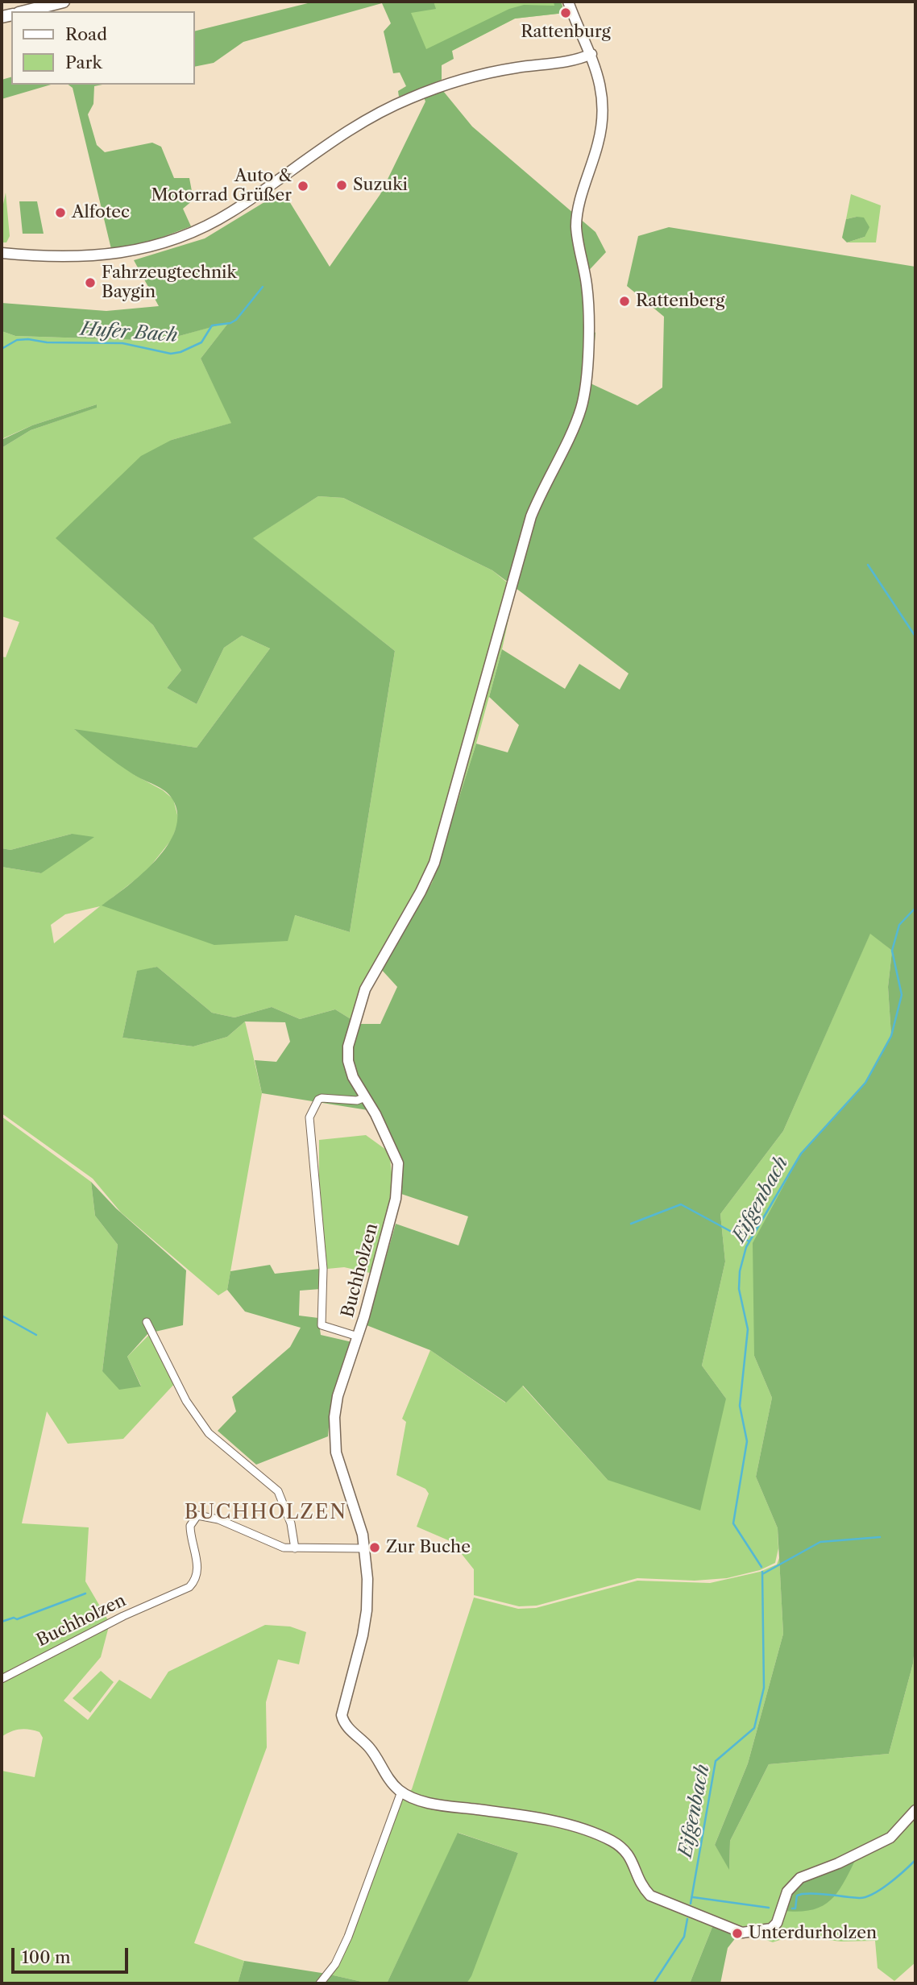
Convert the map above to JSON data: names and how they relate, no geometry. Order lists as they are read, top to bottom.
{
  "streets": {
    "street": ["Buchholzen"]
  },
  "districts": ["BUCHHOLZEN"],
  "water": ["Hufer Bach", "Eifgenbach"],
  "places": [
    "Rattenburg",
    "Suzuki",
    "Auto & Motorrad Grüßer",
    "Alfotec",
    "Fahrzeugtechnik Baygin",
    "Rattenberg",
    "Zur Buche",
    "Unterdurholzen"
  ],
  "legend": ["Road", "Park"],
  "scale_bar": "100 m"
}
